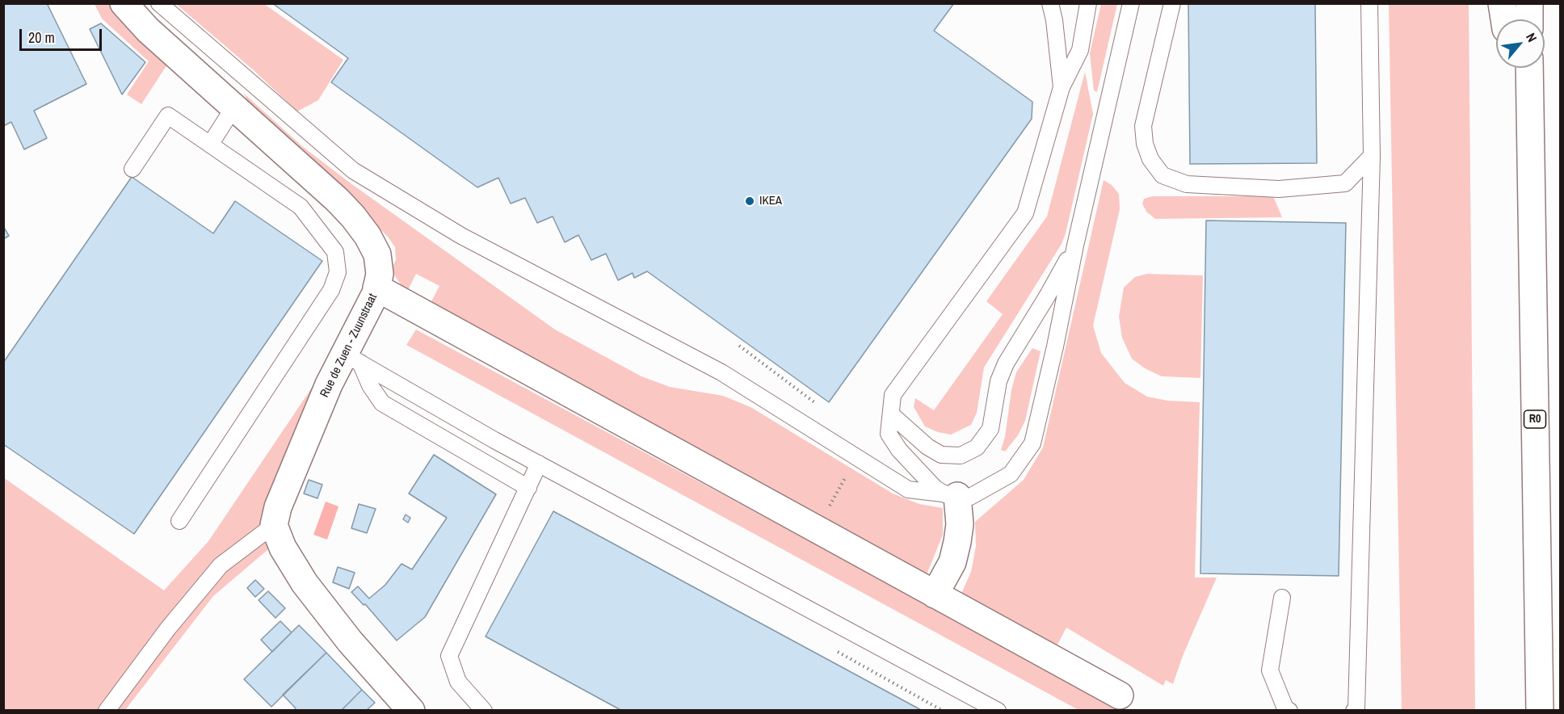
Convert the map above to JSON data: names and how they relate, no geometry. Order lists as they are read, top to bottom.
{
  "streets": {
    "main road": ["Rue de Zuen - Zuunstraat", "R0"]
  },
  "places": ["IKEA"],
  "scale_bar": "20 m",
  "north": "top right"
}
